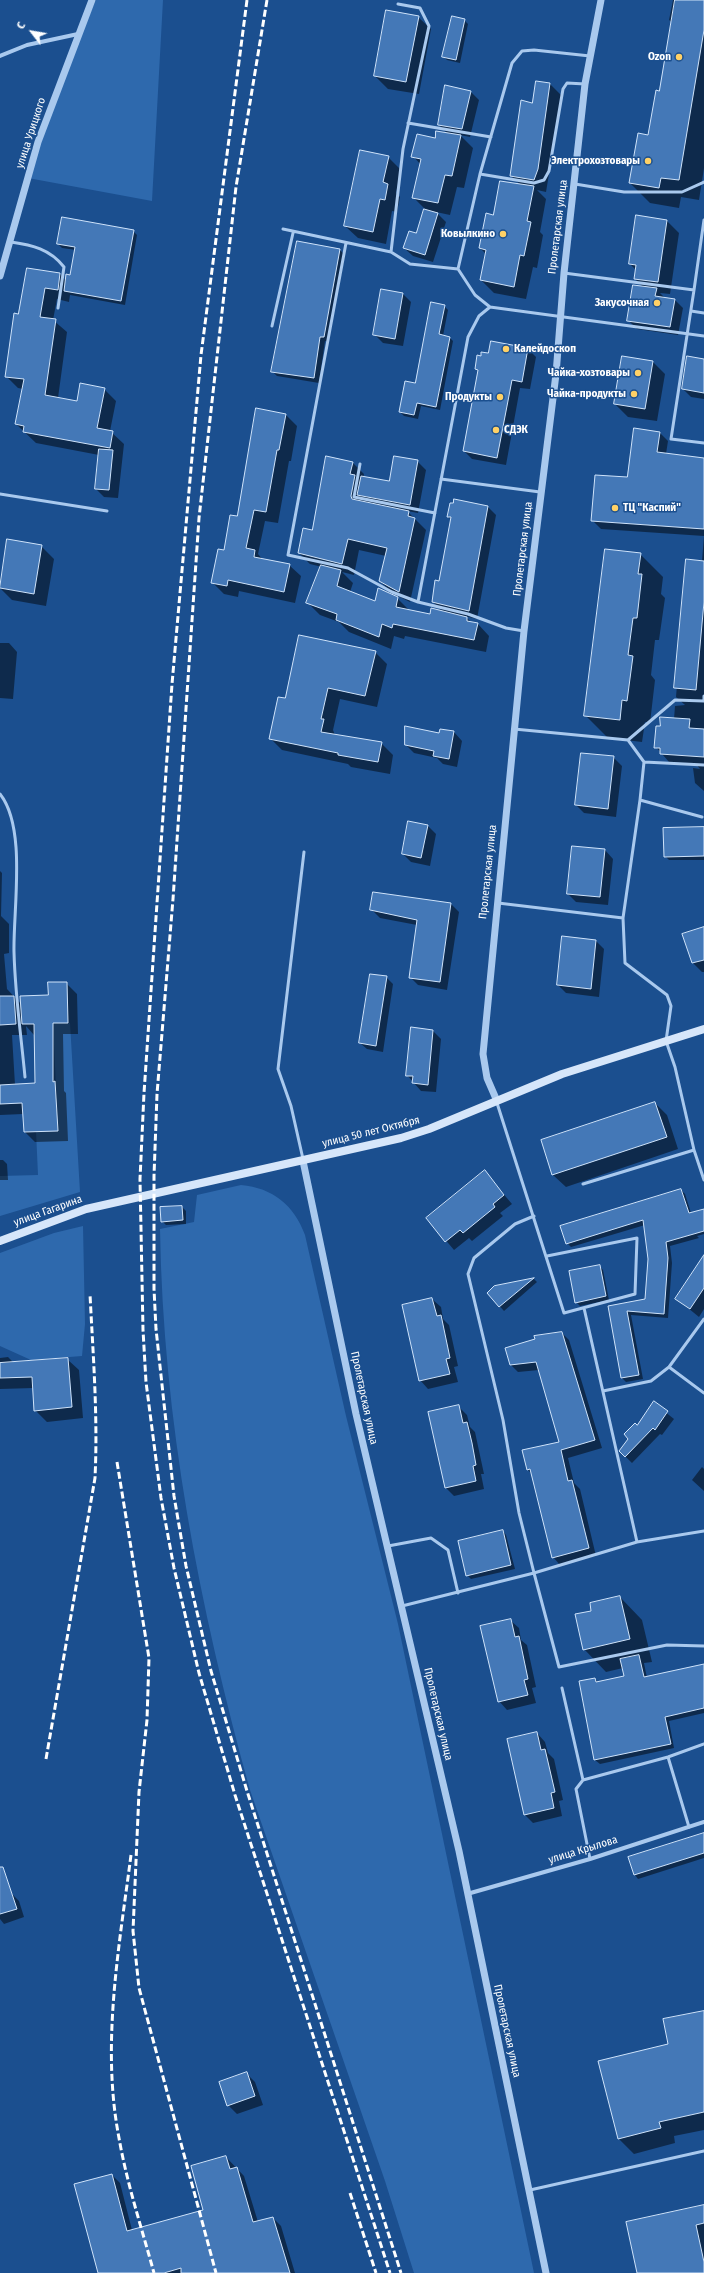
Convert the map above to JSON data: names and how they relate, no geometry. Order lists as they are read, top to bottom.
{
  "streets": {
    "main road": ["улица 50 лет Октября", "улица Гагарина"],
    "street": ["улица Урицкого", "Пролетарская улица", "улица Крылова"]
  },
  "crossings": [
    ["Пролетарская улица", "улица 50 лет Октября"],
    ["Пролетарская улица", "улица Крылова"],
    ["улица 50 лет Октября", "улица Гагарина"]
  ],
  "places": [
    "Ozon",
    "Электрохозтовары",
    "Ковылкино",
    "Закусочная",
    "Калейдоскоп",
    "Чайка-хозтовары",
    "Чайка-продукты",
    "Продукты",
    "СДЭК",
    "ТЦ \"Каспий\""
  ],
  "north": "top left"
}
